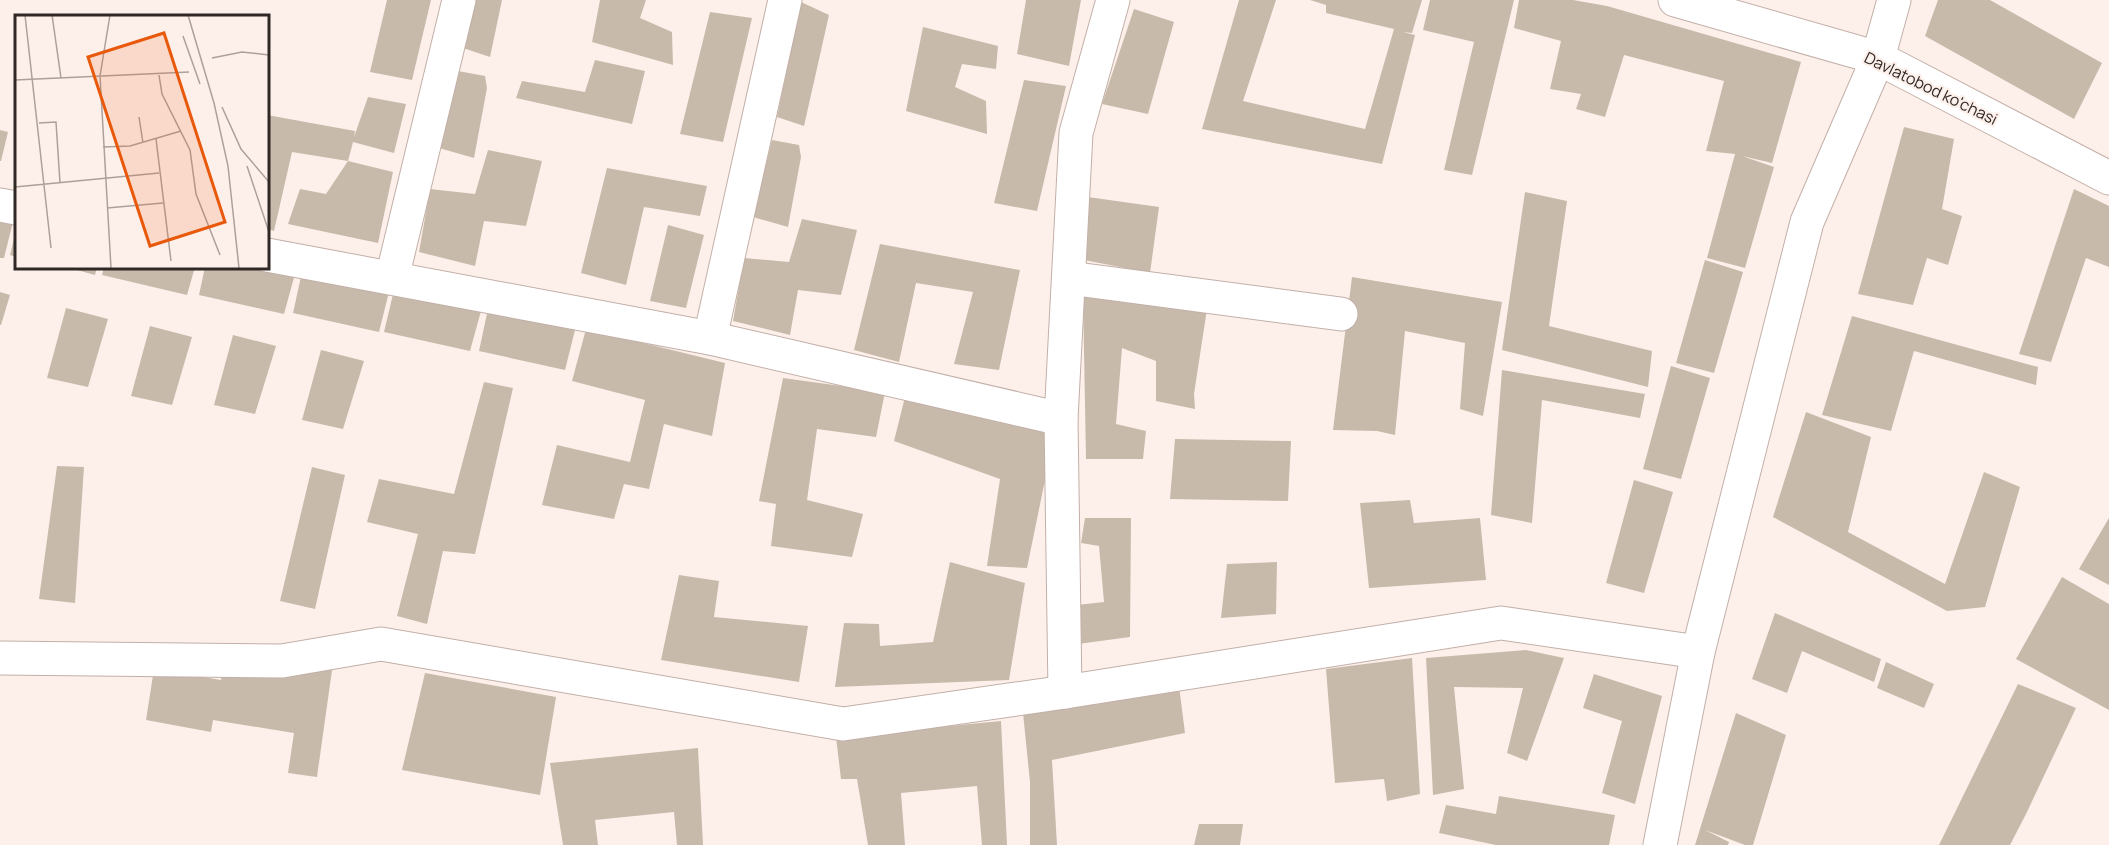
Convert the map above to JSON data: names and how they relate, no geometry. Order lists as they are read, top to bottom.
{
  "streets": {
    "street": ["Davlatobod ko'chasi"]
  }
}
